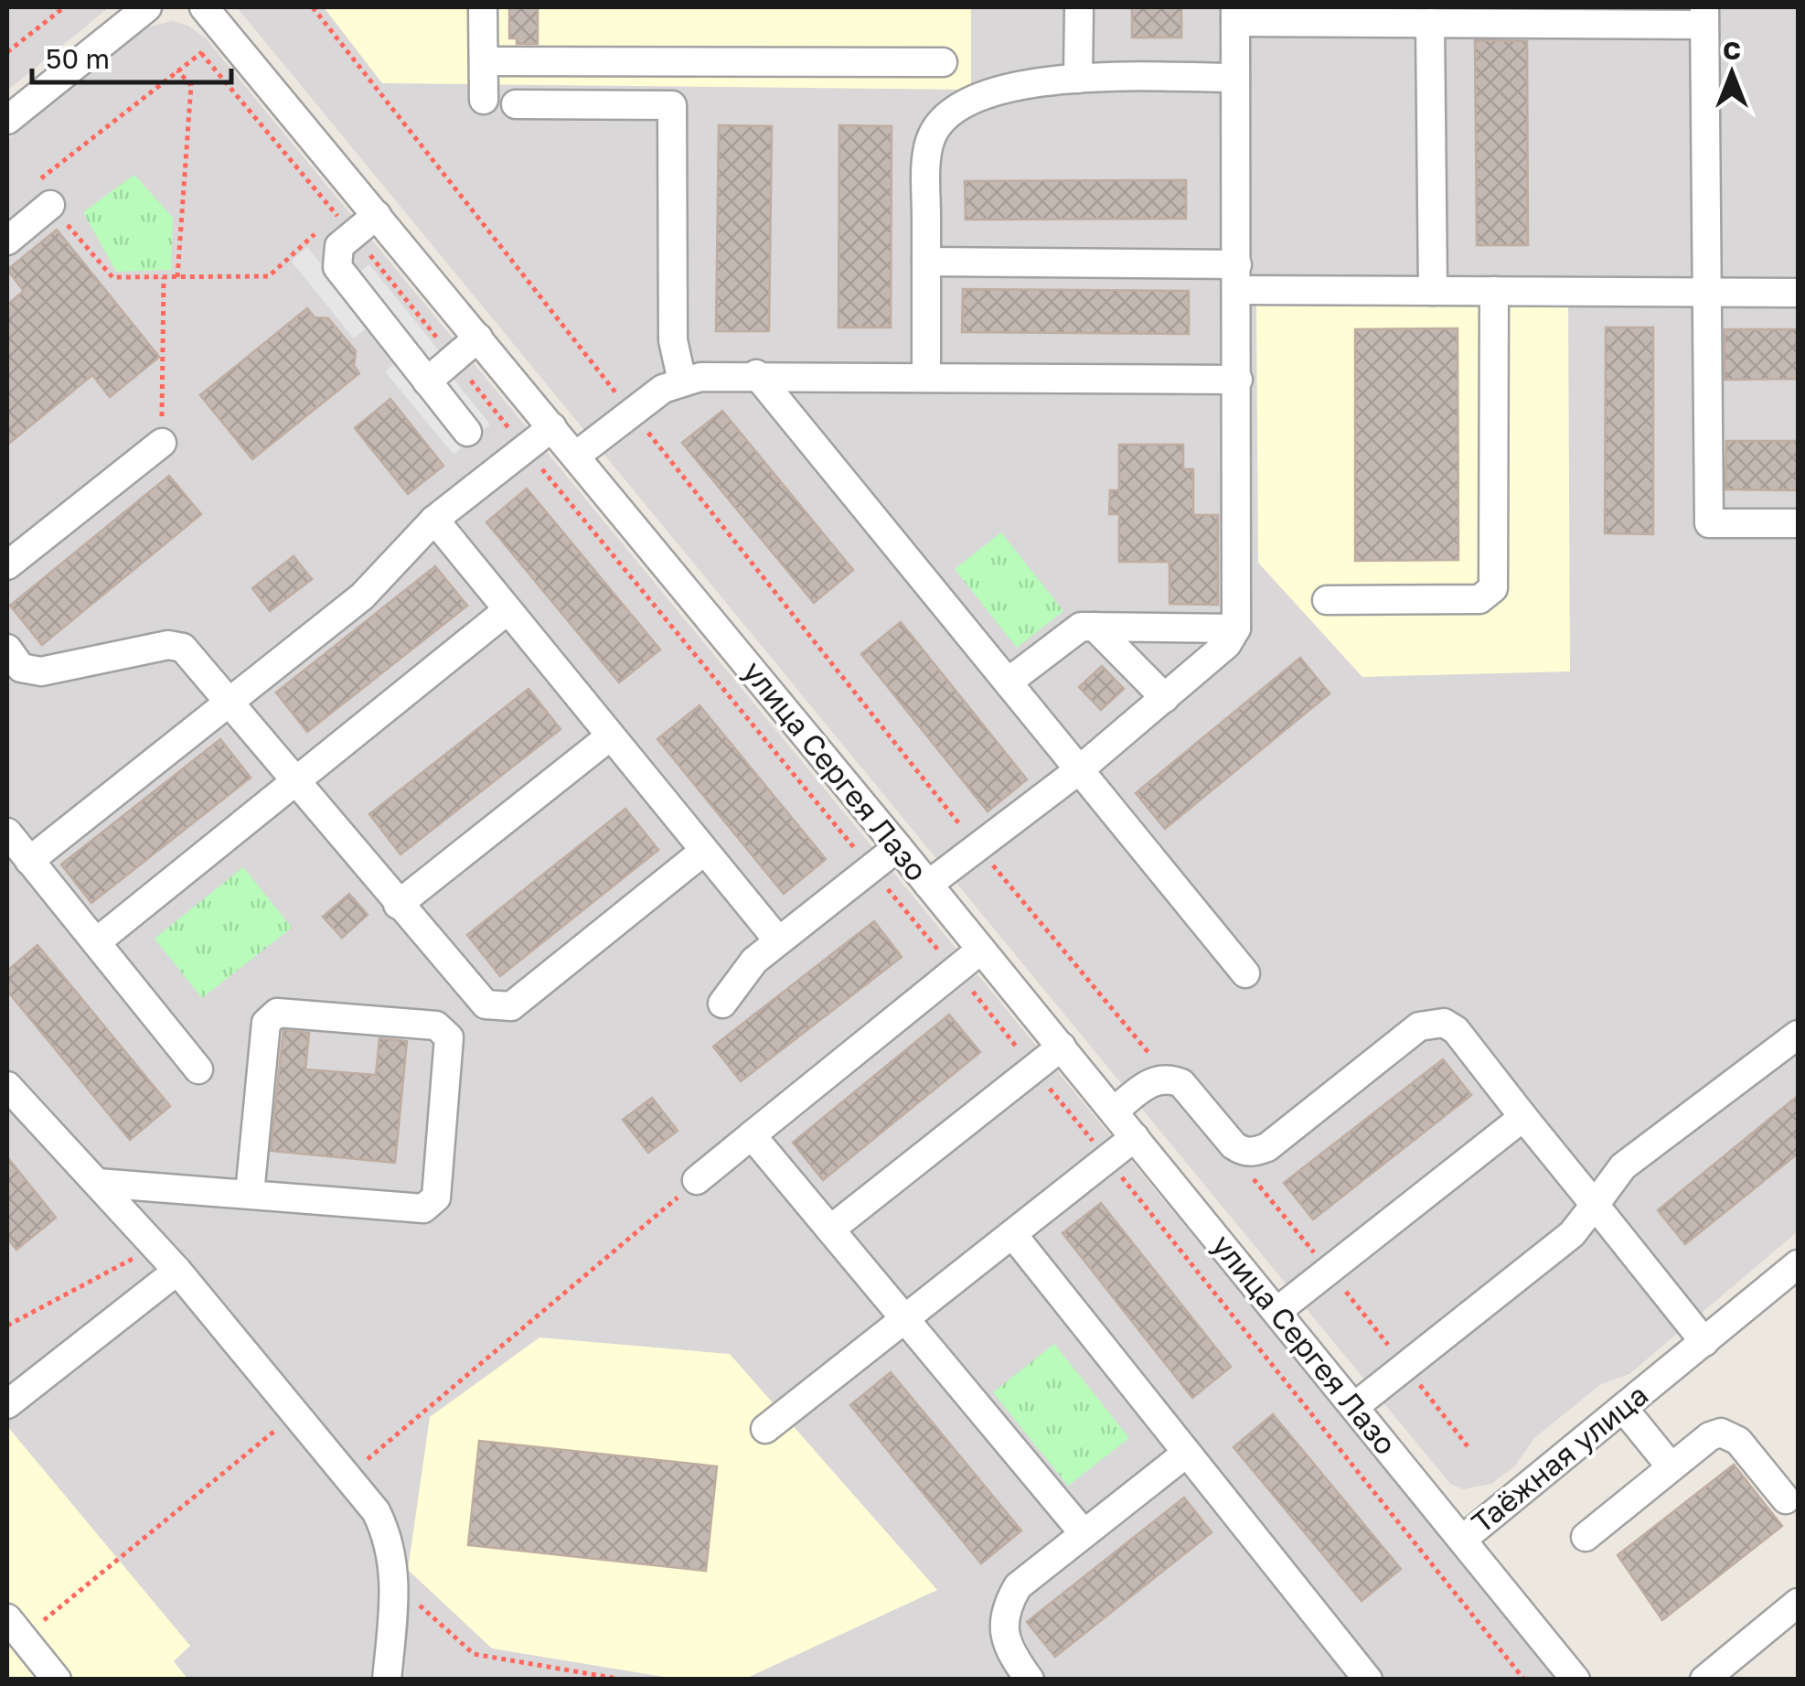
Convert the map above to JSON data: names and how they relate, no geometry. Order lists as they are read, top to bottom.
{
  "streets": {
    "street": ["улица Сергея Лазо", "Таёжная улица"]
  },
  "crossings": [
    ["улица Сергея Лазо", "Таёжная улица"]
  ],
  "scale_bar": "50 m",
  "north": "top"
}
